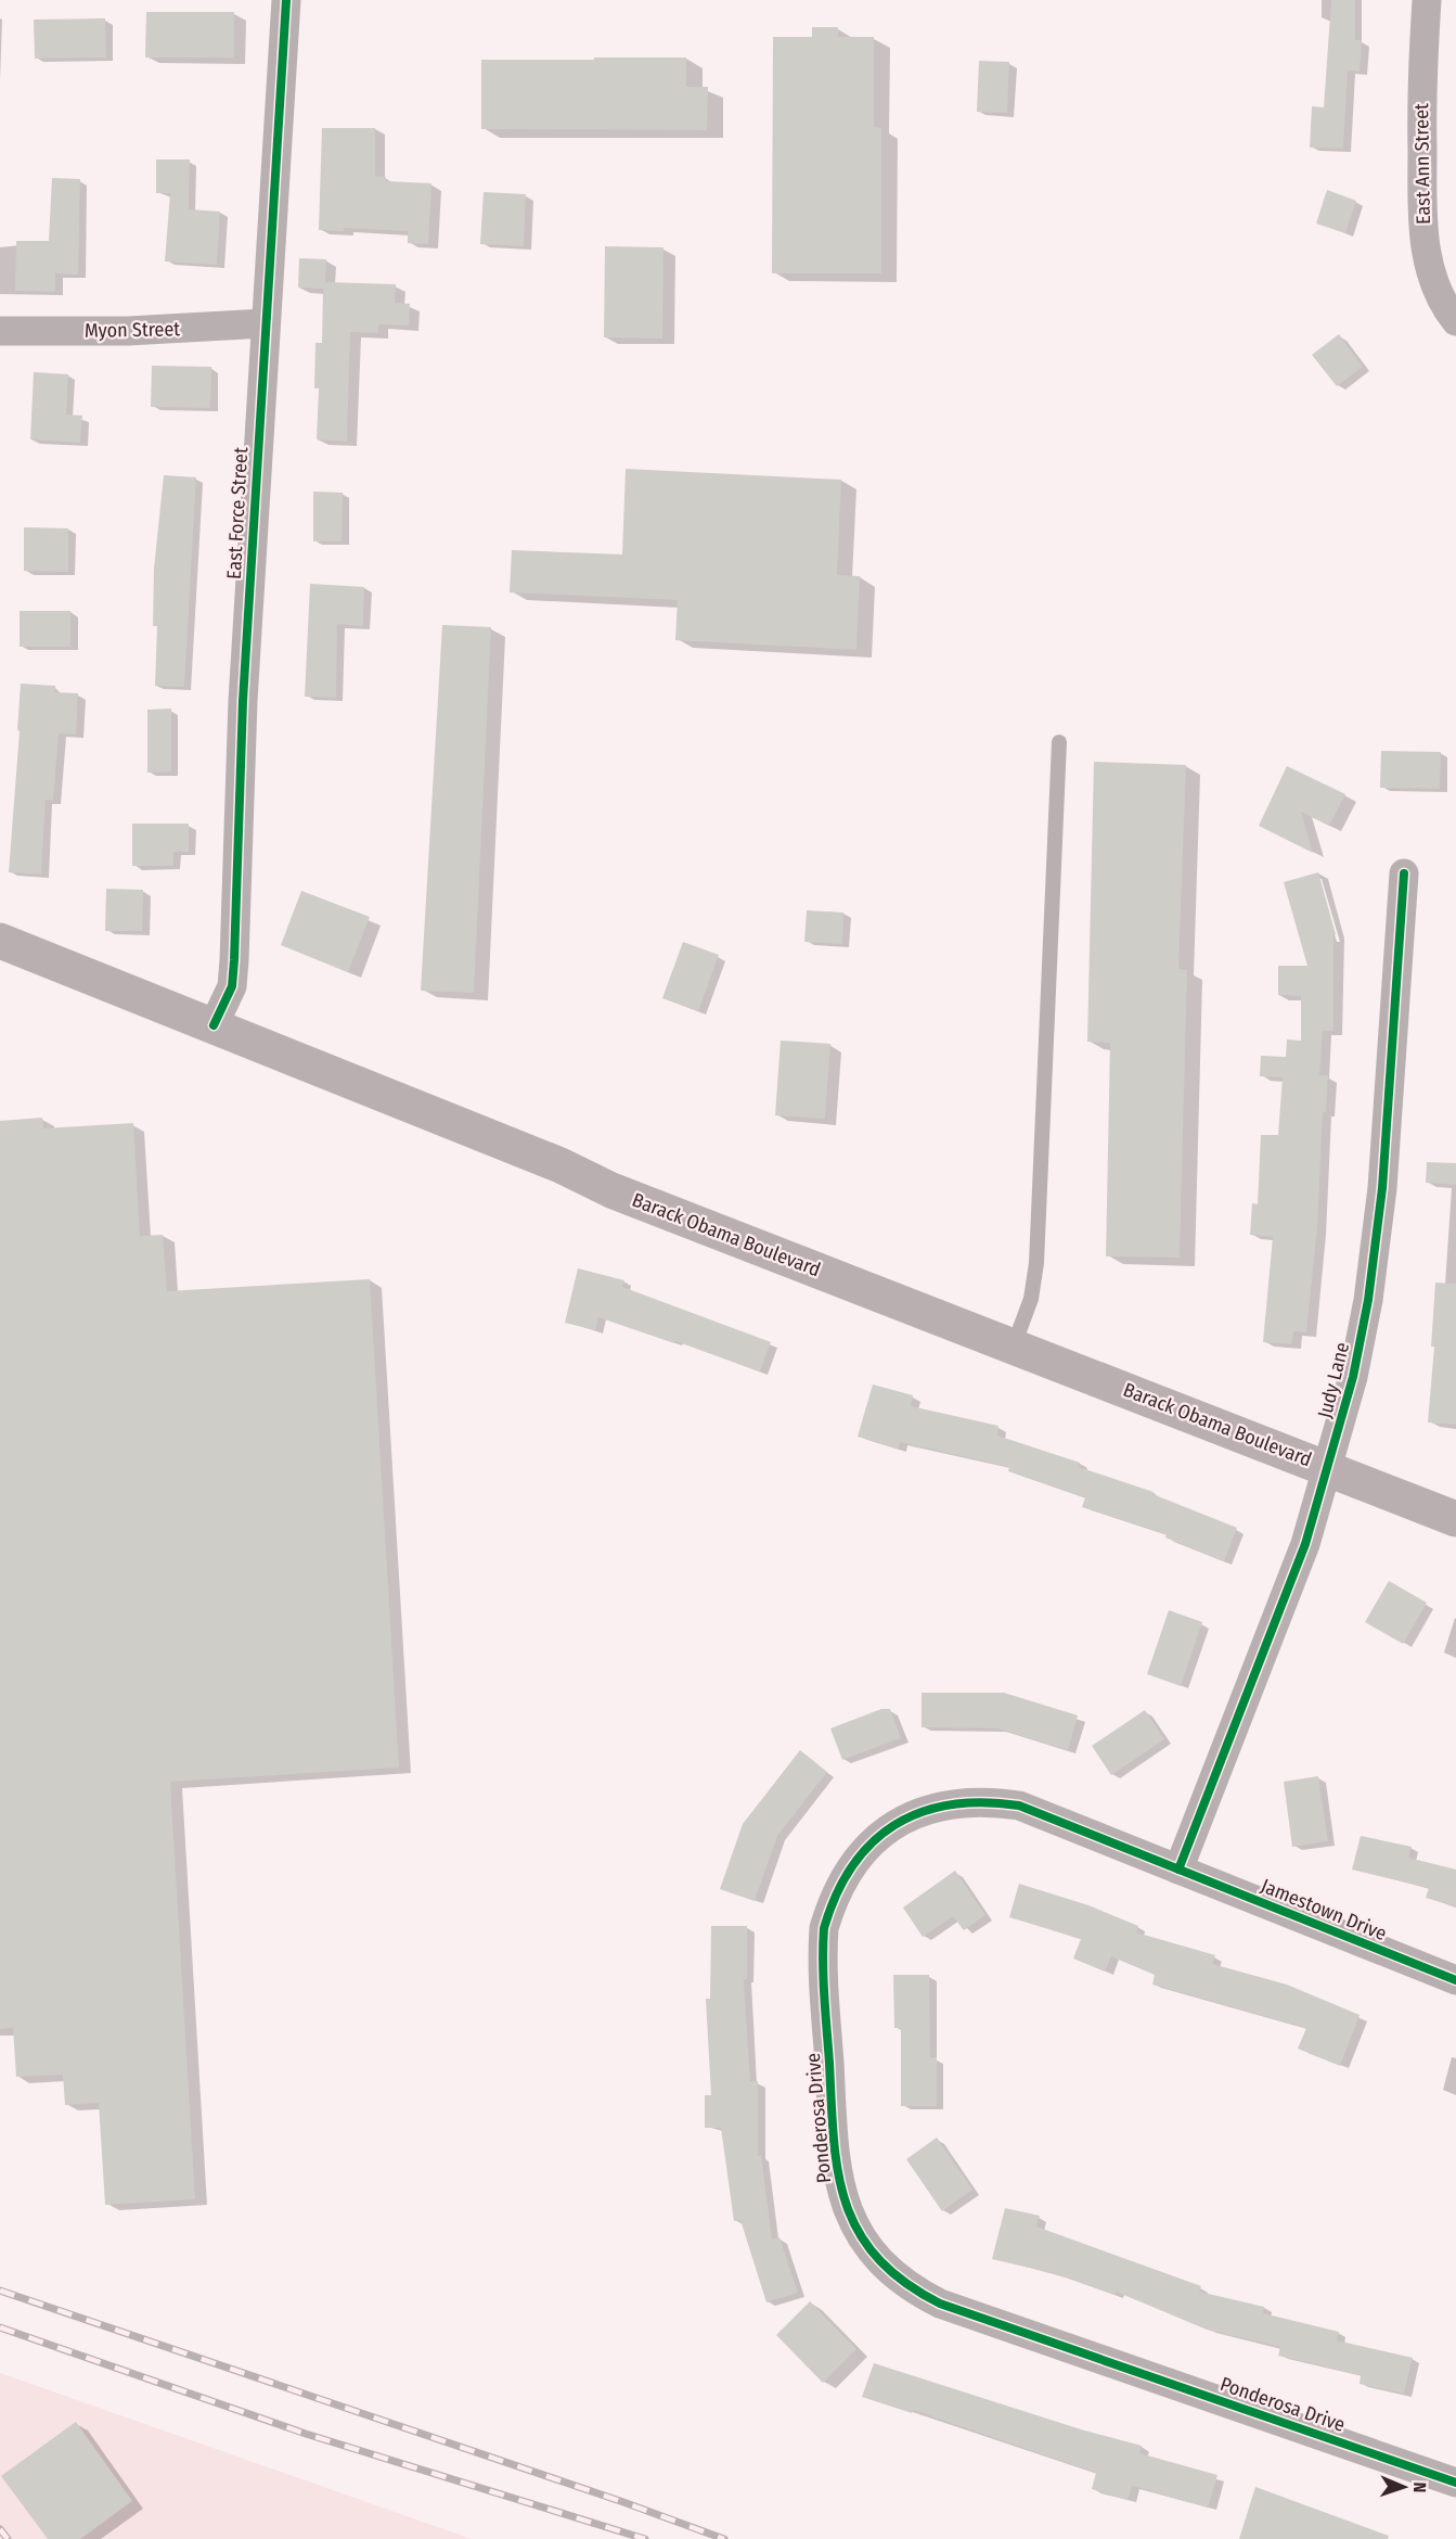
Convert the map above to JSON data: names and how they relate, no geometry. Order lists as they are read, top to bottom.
{
  "streets": {
    "main road": ["Barack Obama Boulevard"],
    "street": [
      "East Ann Street",
      "Myon Street",
      "East Force Street",
      "Judy Lane",
      "Jamestown Drive",
      "Ponderosa Drive"
    ]
  },
  "crossings": [
    ["Myon Street", "East Force Street"],
    ["East Force Street", "Barack Obama Boulevard"],
    ["Barack Obama Boulevard", "Judy Lane"],
    ["Judy Lane", "Jamestown Drive"],
    ["Judy Lane", "Ponderosa Drive"],
    ["Jamestown Drive", "Ponderosa Drive"]
  ],
  "north": "right"
}
